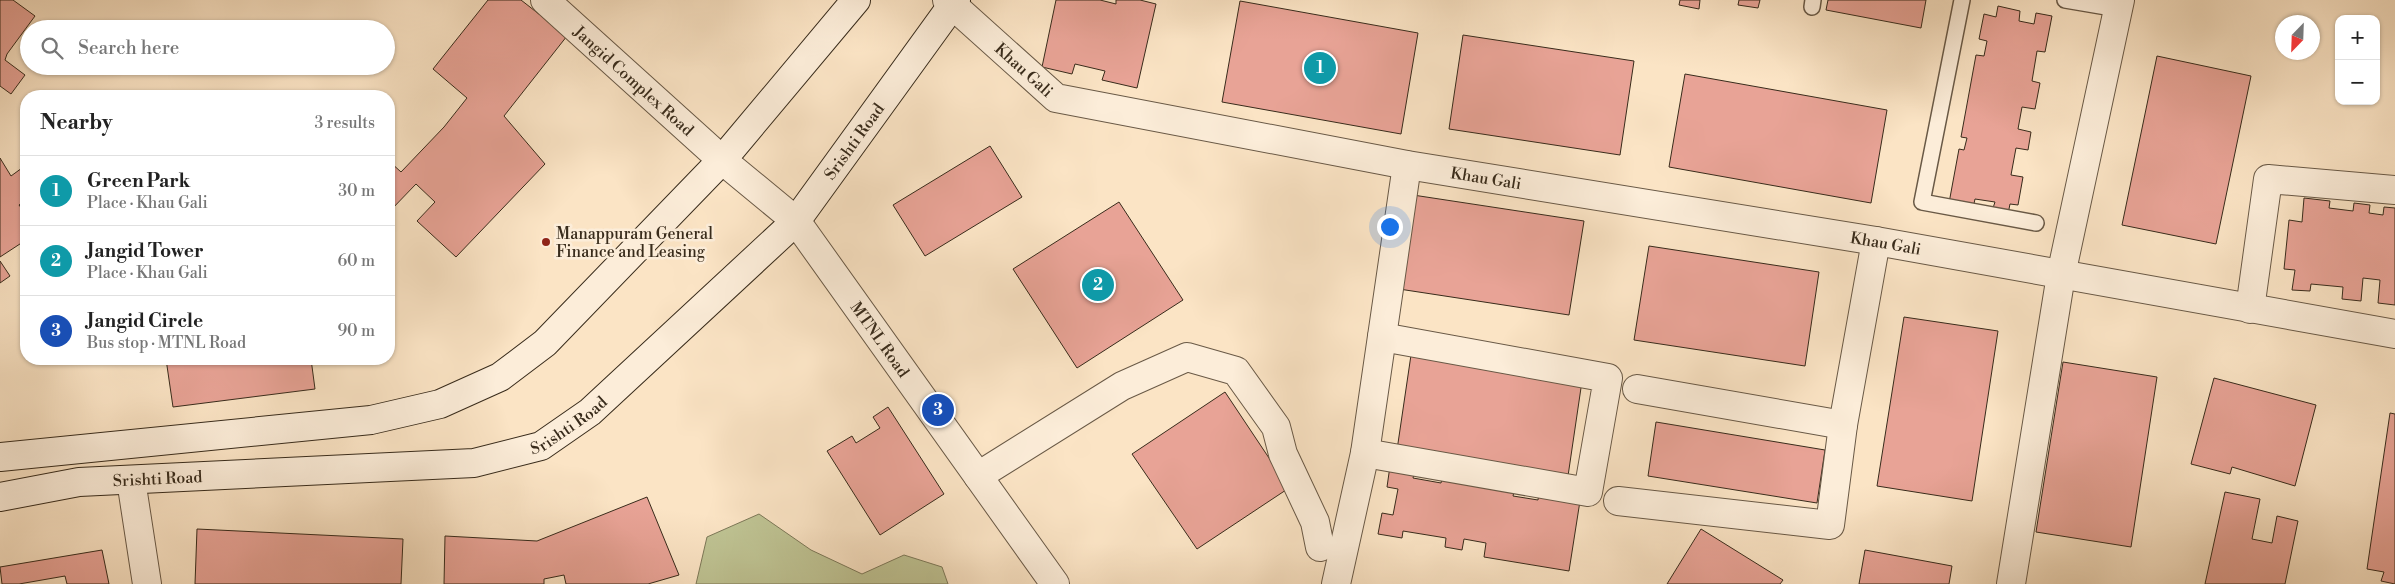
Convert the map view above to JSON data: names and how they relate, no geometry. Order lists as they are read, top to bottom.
{
  "streets": {
    "street": [
      "Khau Gali",
      "Jangid Complex Road",
      "Srishti Road",
      "MTNL Road"
    ]
  },
  "crossings": [
    ["Khau Gali", "Srishti Road"],
    ["Jangid Complex Road", "MTNL Road"],
    ["Srishti Road", "MTNL Road"]
  ],
  "places": ["Manappuram General Finance and Leasing"],
  "north": "bottom left",
  "page": {
    "map_buttons": ["+", "−"],
    "search": "Search here",
    "pins": ["1", "2", "3"],
    "heading": ["Nearby", "3 results"],
    "list": [
      {
        "mark": "1",
        "name": "Green Park",
        "note": "Place · Khau Gali",
        "value": "30 m"
      },
      {
        "mark": "2",
        "name": "Jangid Tower",
        "note": "Place · Khau Gali",
        "value": "60 m"
      },
      {
        "mark": "3",
        "name": "Jangid Circle",
        "note": "Bus stop · MTNL Road",
        "value": "90 m"
      }
    ]
  }
}
